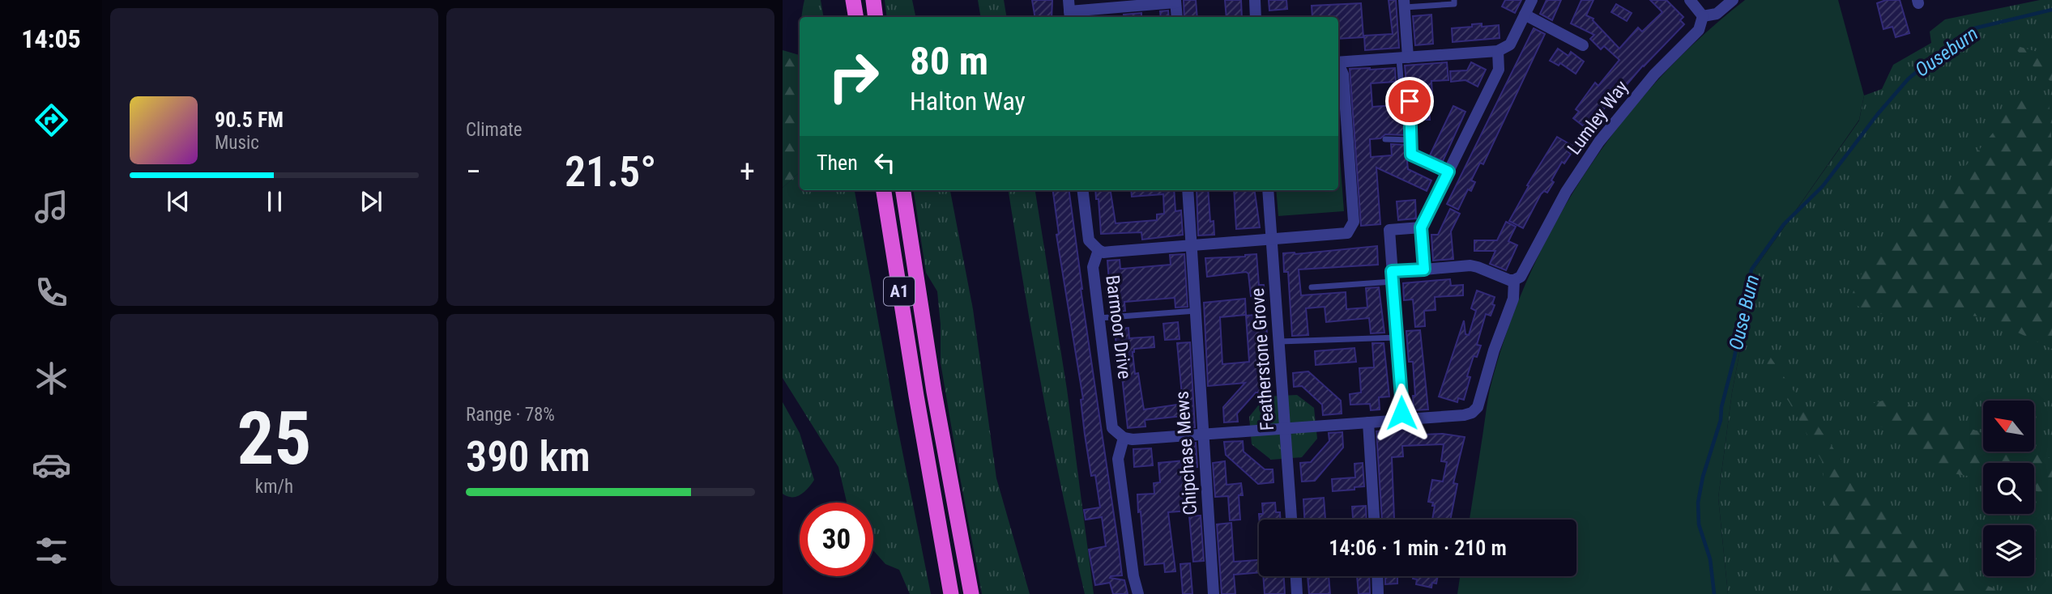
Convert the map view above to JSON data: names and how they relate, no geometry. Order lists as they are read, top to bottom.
{
  "streets": {
    "highway": ["A1"],
    "street": [
      "Lumley Way",
      "Barmoor Drive",
      "Featherstone Grove",
      "Chipchase Mews"
    ]
  },
  "water": ["Ouseburn", "Ouse Burn"],
  "north": "top left",
  "page": {
    "tabs": "14:05",
    "tile": [
      "Climate",
      ["25", "km/h"],
      ["Range · 78%", "390 km"]
    ],
    "turn": ["80 m", "Halton Way"],
    "song": ["90.5 FM", "Music"],
    "then": "Then",
    "heat": ["−", "21.5°", "+"],
    "limit": "30",
    "trip": "14:06 · 1 min · 210 m"
  }
}
